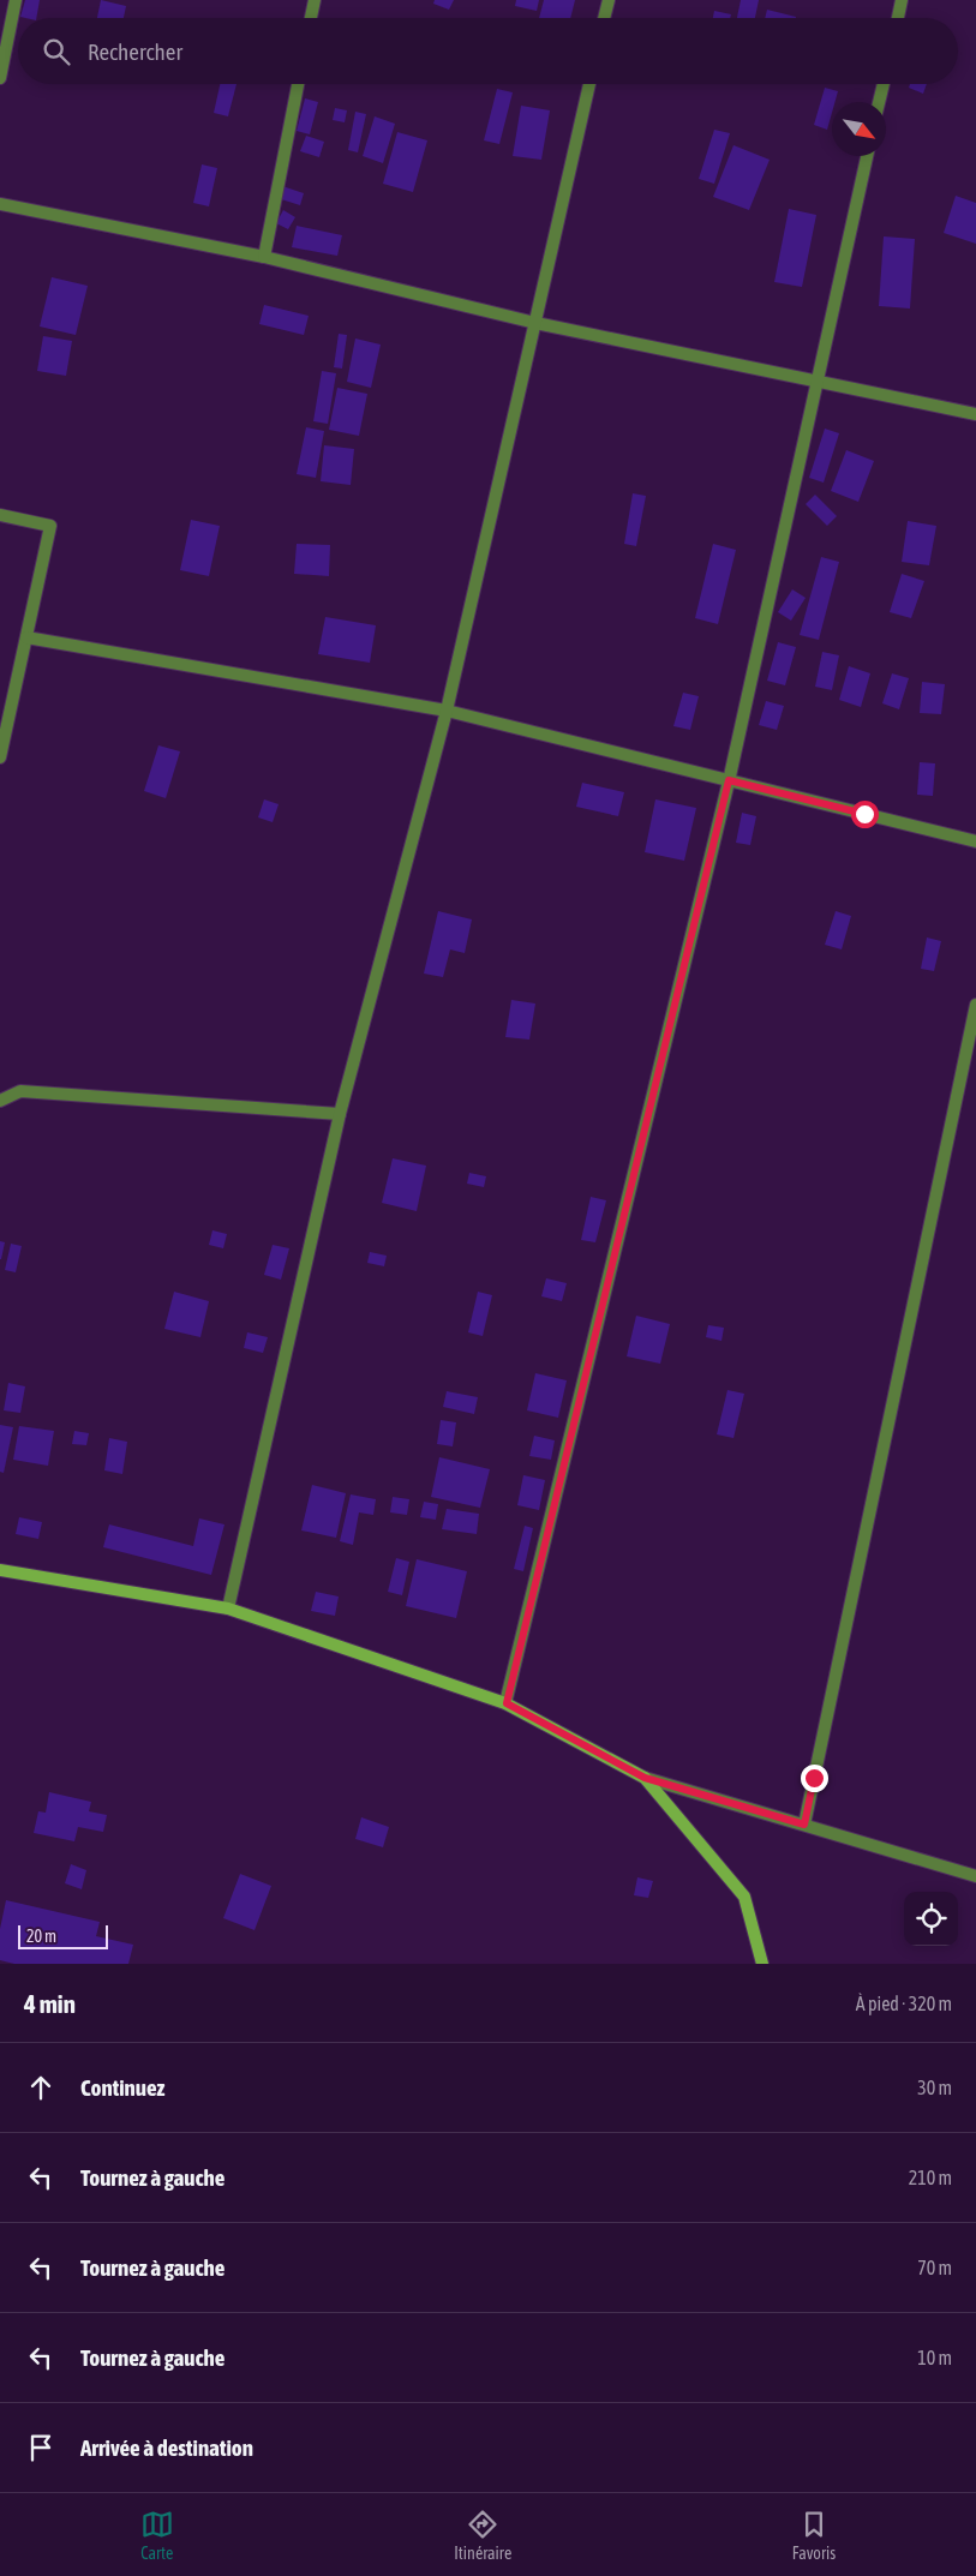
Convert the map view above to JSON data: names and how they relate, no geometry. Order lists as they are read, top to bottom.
{
  "scale_bar": "20 m",
  "north": "bottom right",
  "page": {
    "search": "Rechercher",
    "scale": "20 m",
    "heading": ["4 min", "À pied · 320 m"],
    "list": [
      ["Continuez", "30 m"],
      ["Tournez à gauche", "210 m"],
      ["Tournez à gauche", "70 m"],
      ["Tournez à gauche", "10 m"],
      "Arrivée à destination"
    ],
    "nav": ["Carte", "Itinéraire", "Favoris"]
  }
}
